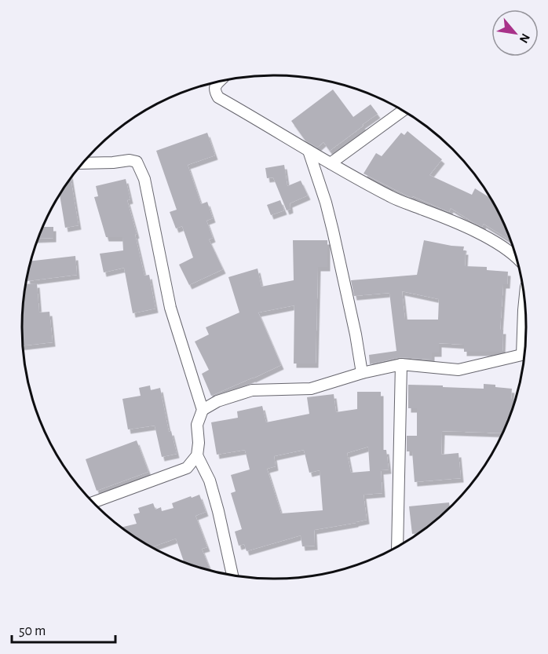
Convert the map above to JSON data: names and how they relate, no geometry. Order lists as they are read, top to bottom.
{
  "scale_bar": "50 m",
  "north": "bottom right"
}
